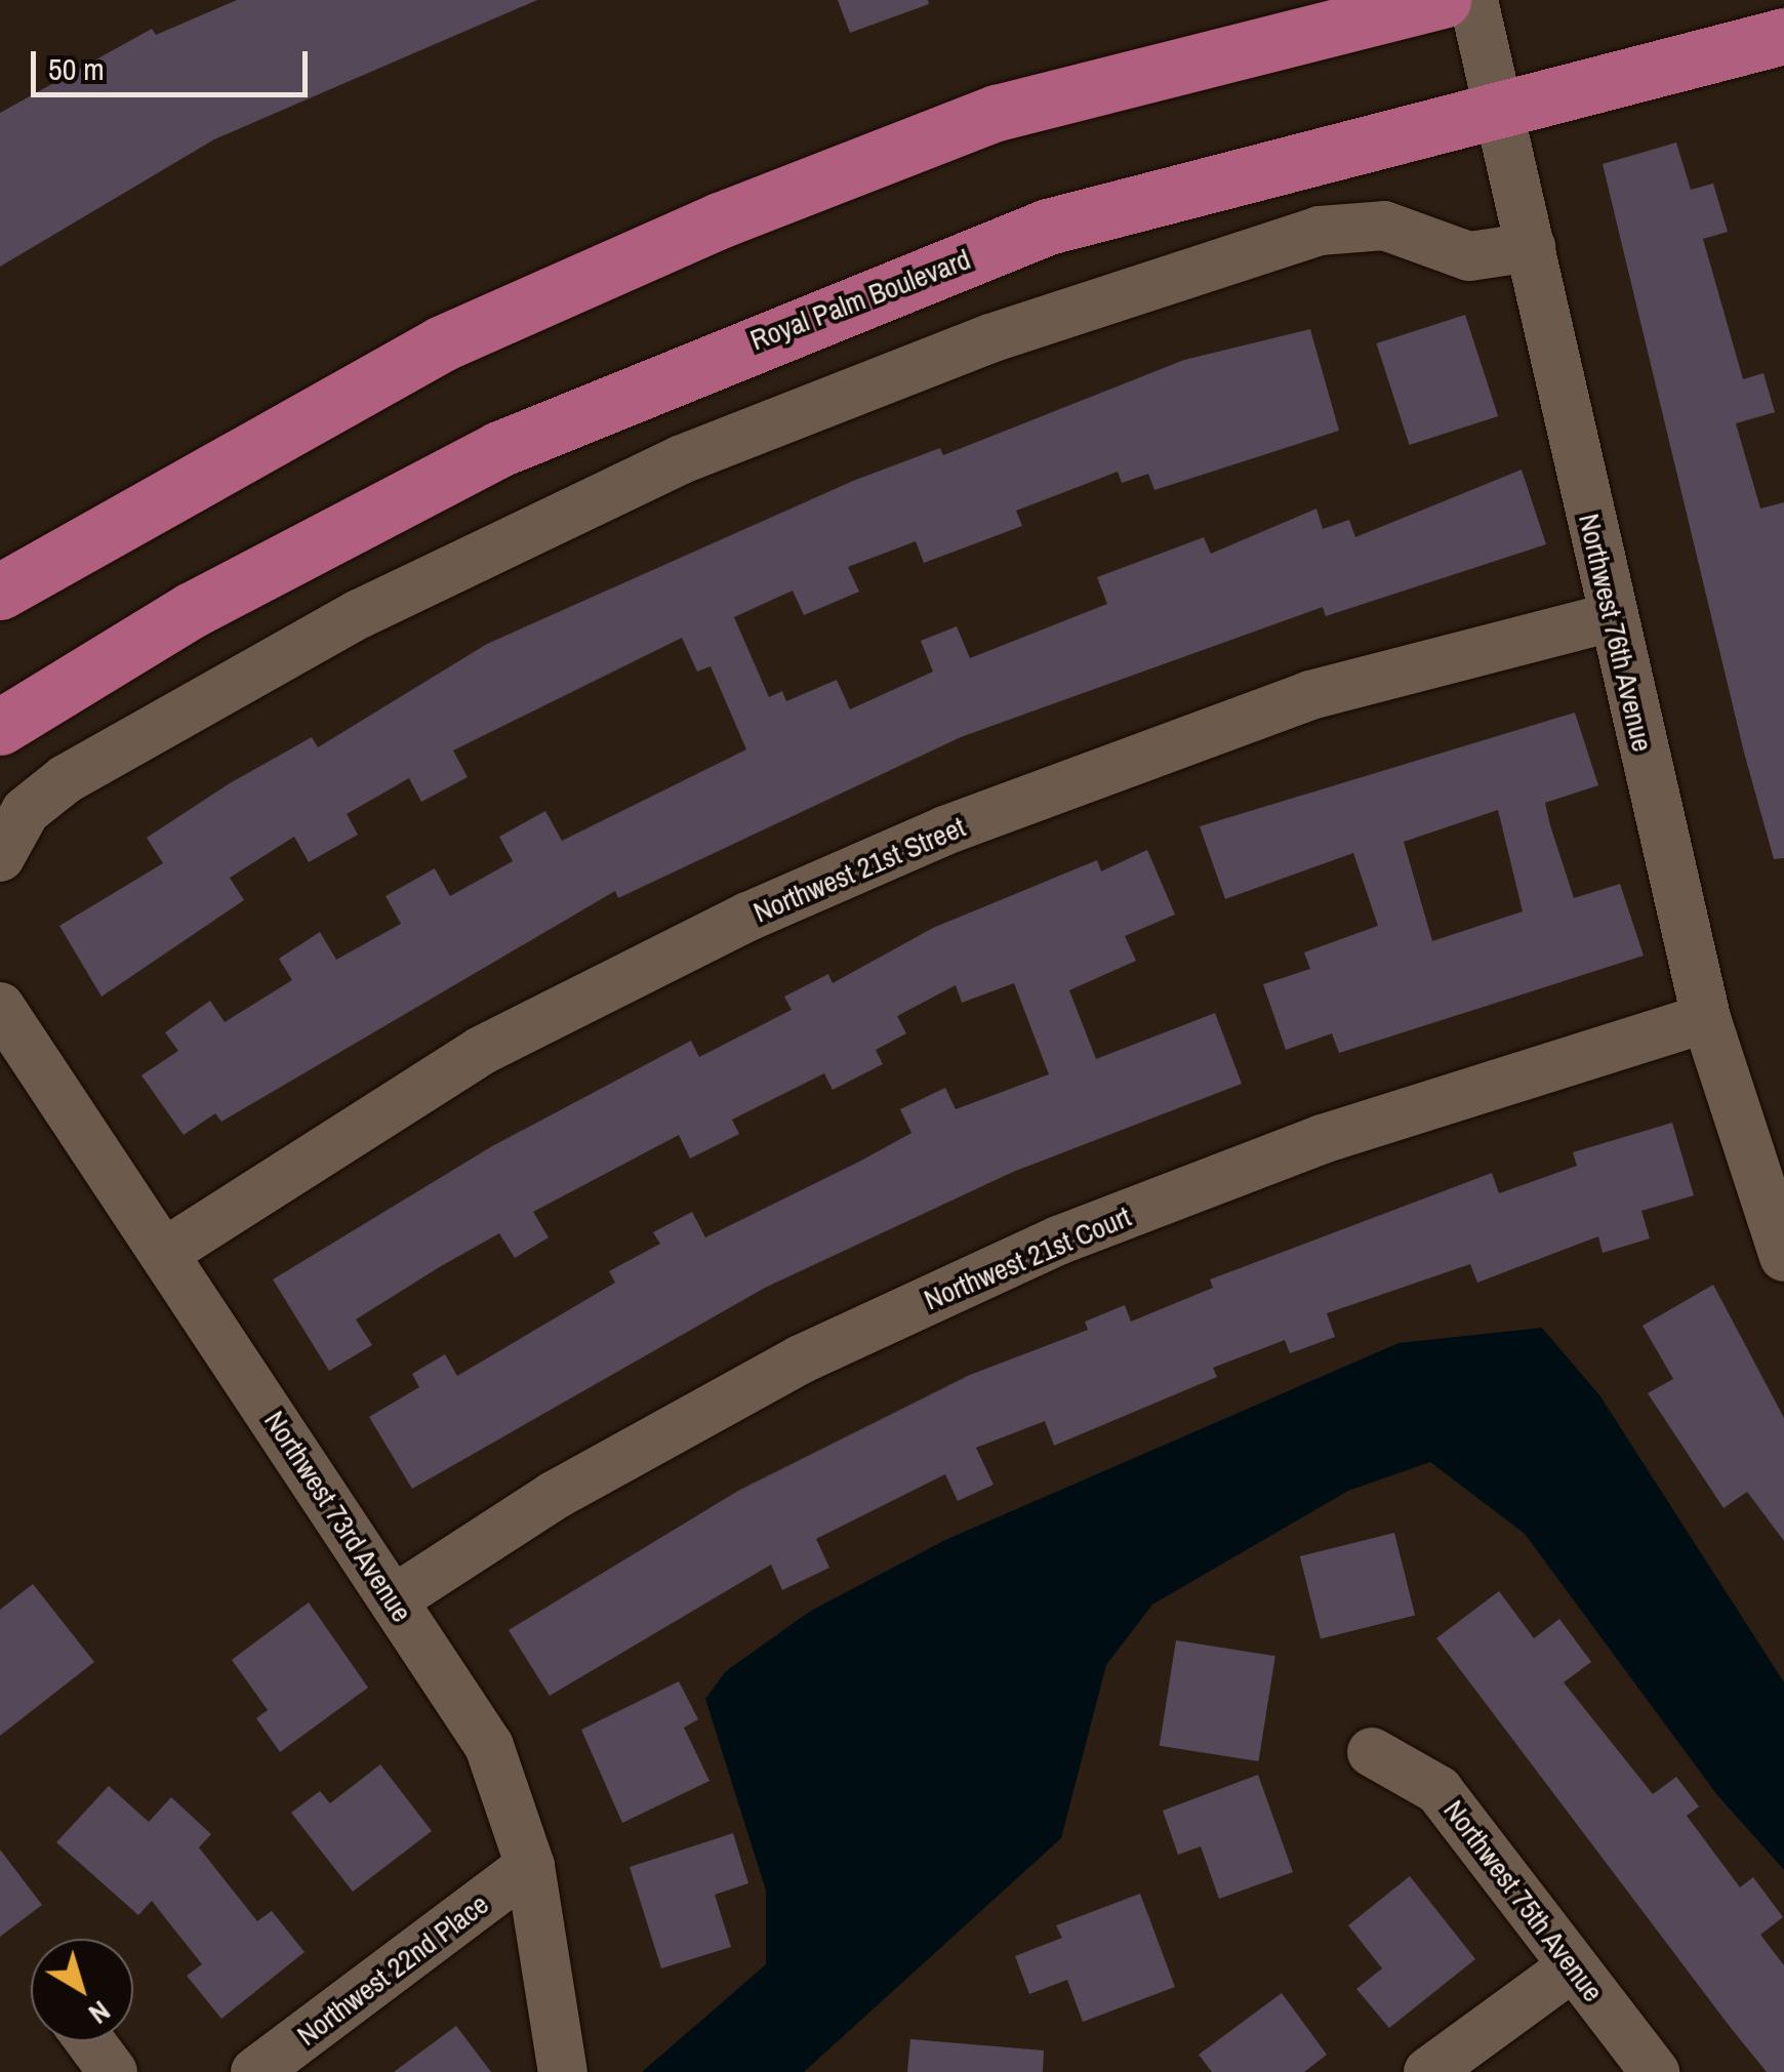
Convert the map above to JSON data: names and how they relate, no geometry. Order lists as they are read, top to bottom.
{
  "streets": {
    "main road": ["Royal Palm Boulevard"],
    "street": [
      "Northwest 76th Avenue",
      "Northwest 21st Street",
      "Northwest 21st Court",
      "Northwest 73rd Avenue",
      "Northwest 75th Avenue",
      "Northwest 22nd Place"
    ]
  },
  "crossings": [
    ["Royal Palm Boulevard", "Northwest 76th Avenue"],
    ["Northwest 76th Avenue", "Northwest 21st Street"],
    ["Northwest 76th Avenue", "Northwest 21st Court"],
    ["Northwest 21st Street", "Northwest 73rd Avenue"],
    ["Northwest 21st Court", "Northwest 73rd Avenue"],
    ["Northwest 73rd Avenue", "Northwest 22nd Place"]
  ],
  "scale_bar": "50 m",
  "north": "bottom right"
}
